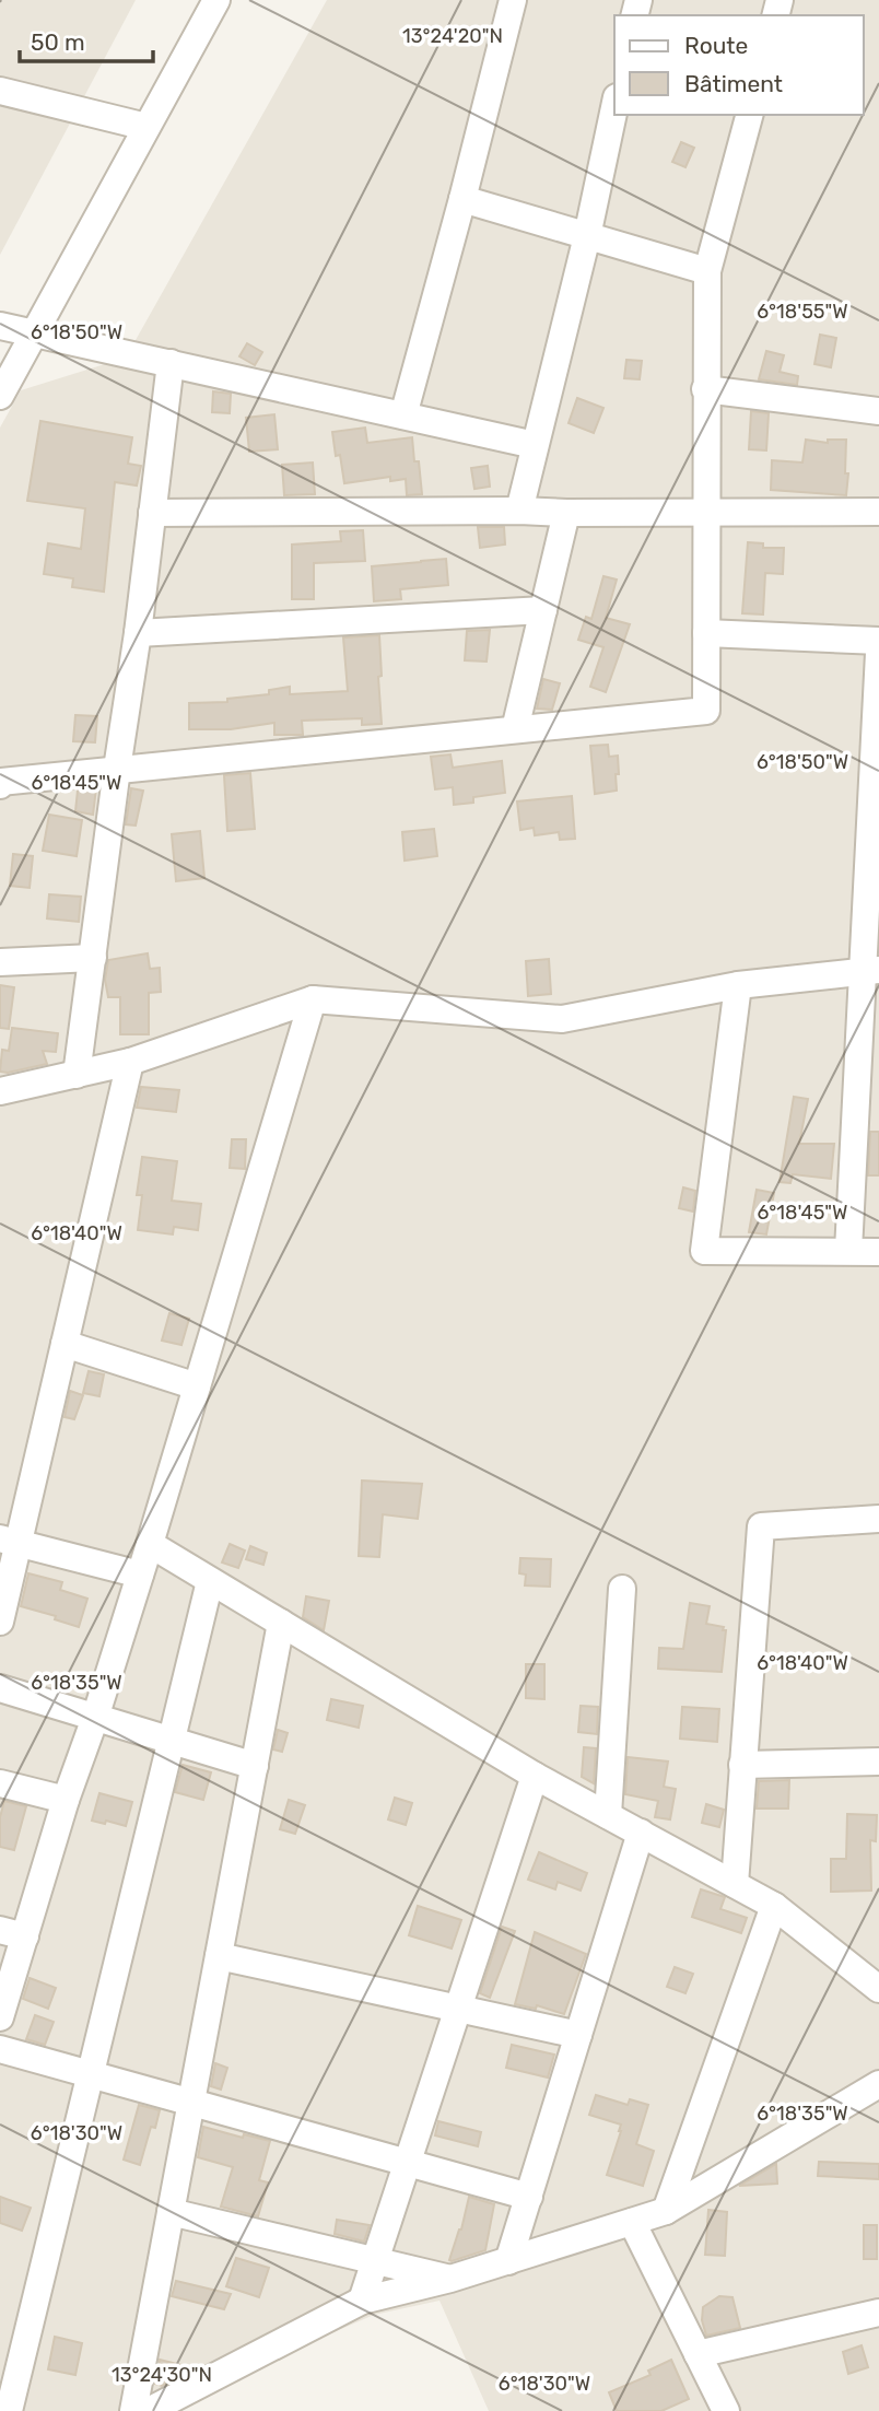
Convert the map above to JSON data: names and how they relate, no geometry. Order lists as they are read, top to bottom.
{
  "legend": ["Route", "Bâtiment"],
  "scale_bar": "50 m",
  "coordinates": [
    "13°24'20\"N",
    "6°18'55\"W",
    "6°18'50\"W",
    "6°18'45\"W",
    "6°18'40\"W",
    "6°18'35\"W",
    "6°18'30\"W",
    "13°24'30\"N"
  ]
}
